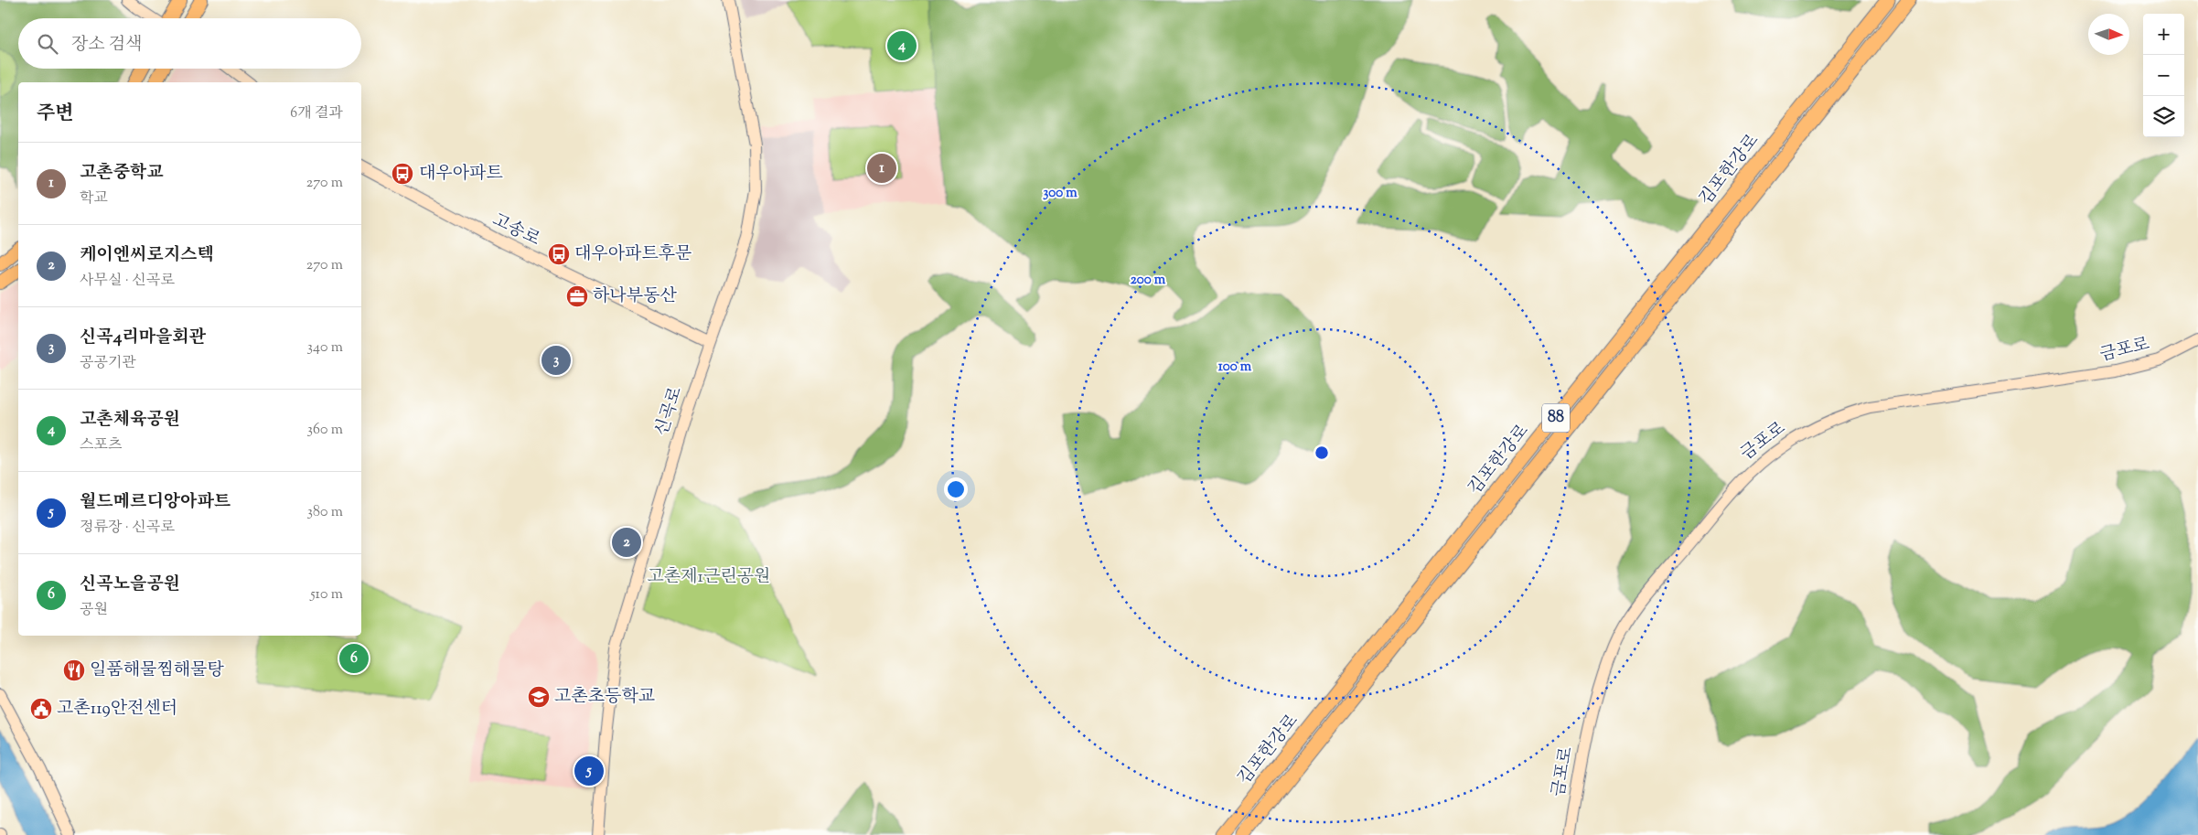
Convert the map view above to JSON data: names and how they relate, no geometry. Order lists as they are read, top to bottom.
{
  "streets": {
    "highway": ["김포한강로", "88"],
    "street": ["고송로", "금포로", "신곡로"]
  },
  "crossings": [
    ["고송로", "신곡로"]
  ],
  "parks": ["고촌제1근린공원"],
  "places": {
    "bus stop": ["대우아파트", "대우아파트후문"],
    "office": ["하나부동산"],
    "restaurant": ["일품해물찜해물탕"],
    "school or university": ["고촌초등학교"],
    "public building": ["고촌119안전센터"]
  },
  "north": "right",
  "page": {
    "map_buttons": ["+", "−"],
    "search": "장소 검색",
    "pins": [
      "4",
      "1",
      "3",
      "2",
      "6",
      "5"
    ],
    "heading": ["주변", "6개 결과"],
    "list": [
      {
        "mark": "1",
        "name": "고촌중학교",
        "note": "학교",
        "value": "270 m"
      },
      {
        "mark": "2",
        "name": "케이엔씨로지스텍",
        "note": "사무실 · 신곡로",
        "value": "270 m"
      },
      {
        "mark": "3",
        "name": "신곡4리마을회관",
        "note": "공공기관",
        "value": "340 m"
      },
      {
        "mark": "4",
        "name": "고촌체육공원",
        "note": "스포츠",
        "value": "360 m"
      },
      {
        "mark": "5",
        "name": "월드메르디앙아파트",
        "note": "정류장 · 신곡로",
        "value": "380 m"
      },
      {
        "mark": "6",
        "name": "신곡노을공원",
        "note": "공원",
        "value": "510 m"
      }
    ]
  },
  "rings": ["300 m", "200 m", "100 m"]
}
